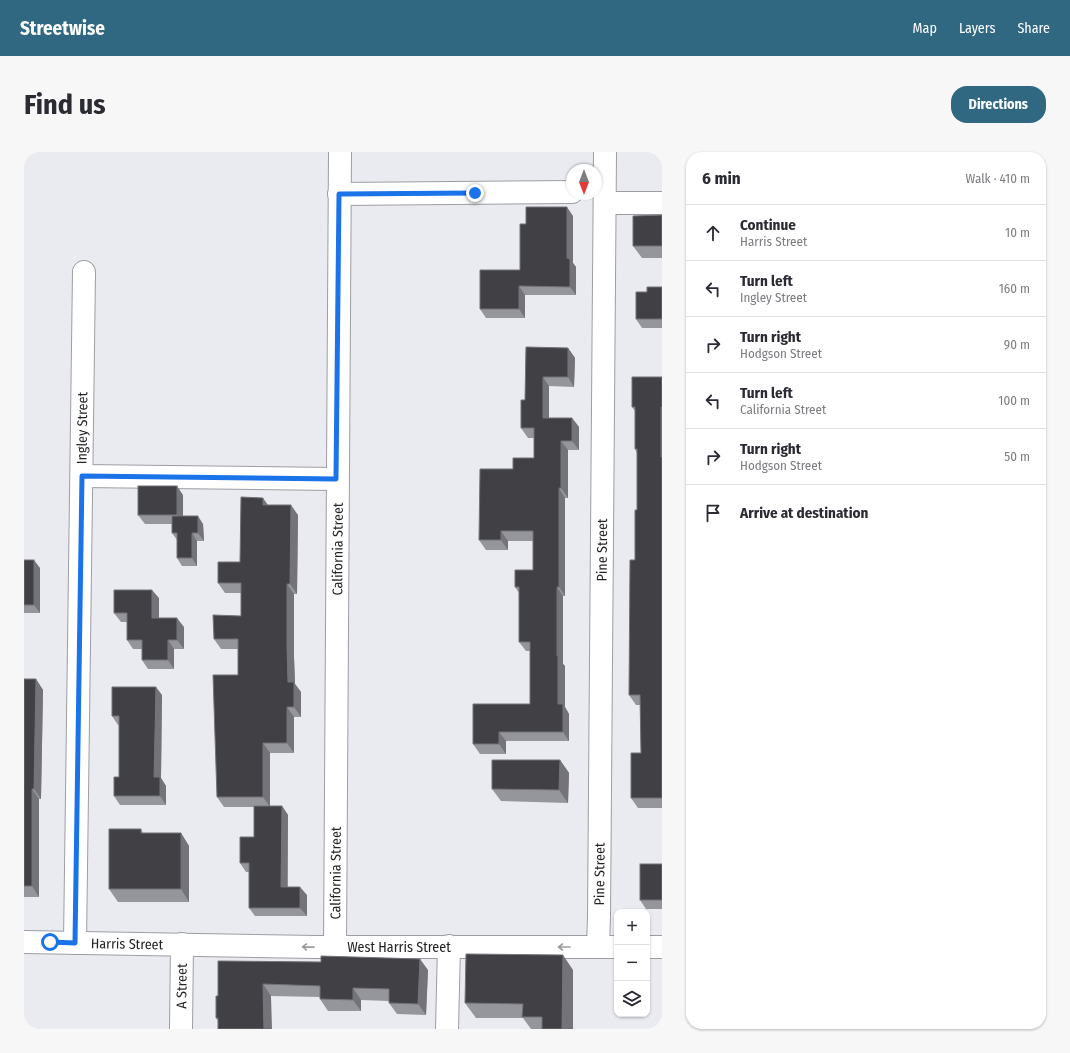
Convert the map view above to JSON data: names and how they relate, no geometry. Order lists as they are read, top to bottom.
{
  "streets": {
    "street": [
      "Ingley Street",
      "California Street",
      "Pine Street",
      "Harris Street",
      "West Harris Street",
      "A Street"
    ]
  },
  "crossings": [
    ["Ingley Street", "Harris Street"],
    ["California Street", "West Harris Street"],
    ["Pine Street", "West Harris Street"],
    ["Harris Street", "West Harris Street"],
    ["Harris Street", "A Street"],
    ["West Harris Street", "A Street"]
  ],
  "one_way": ["West Harris Street"],
  "north": "bottom",
  "page": {
    "header": "Streetwise",
    "nav": ["Map", "Layers", "Share"],
    "buttons": "Directions",
    "title": "Find us",
    "heading": ["6 min", "Walk · 410 m"],
    "list": [
      ["Continue", "Harris Street", "10 m"],
      ["Turn left", "Ingley Street", "160 m"],
      ["Turn right", "Hodgson Street", "90 m"],
      ["Turn left", "California Street", "100 m"],
      ["Turn right", "Hodgson Street", "50 m"],
      "Arrive at destination"
    ],
    "map_buttons": ["+", "−"]
  }
}
